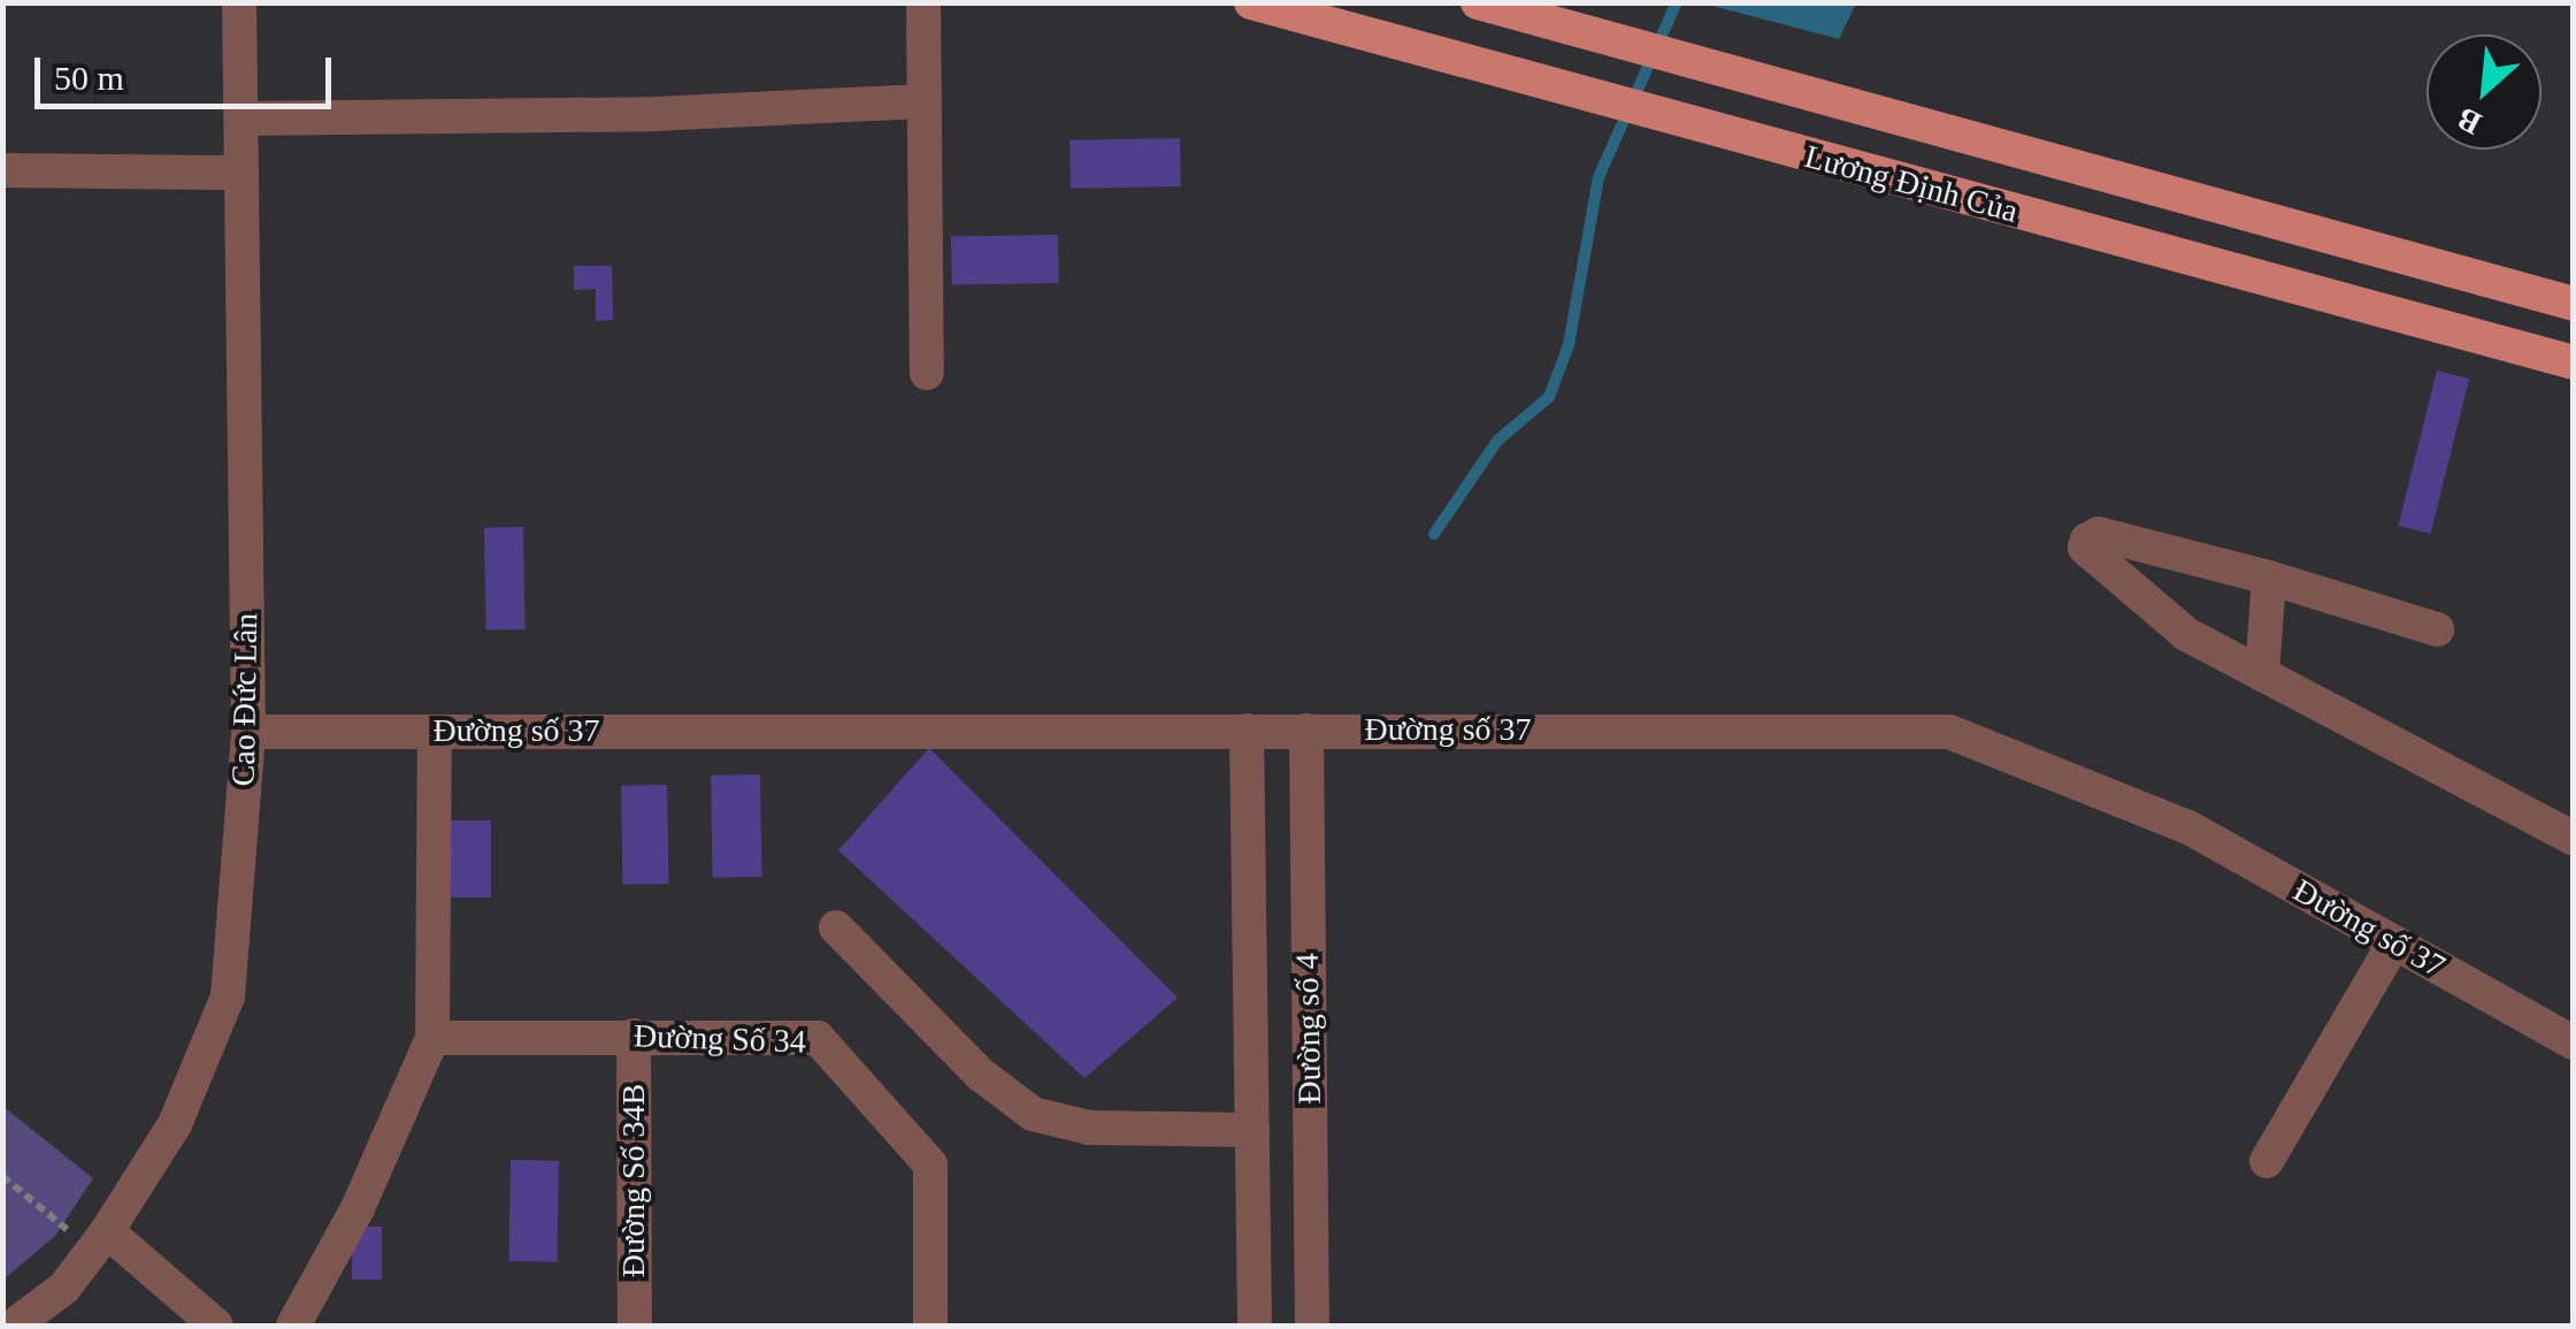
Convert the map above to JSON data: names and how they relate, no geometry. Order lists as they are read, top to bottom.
{
  "streets": {
    "main road": ["Lương Định Của"],
    "street": [
      "Cao Đức Lân",
      "Đường số 37",
      "Đường số 4",
      "Đường Số 34",
      "Đường Số 34B"
    ]
  },
  "crossings": [
    ["Cao Đức Lân", "Đường số 37"],
    ["Đường số 37", "Đường số 4"],
    ["Đường Số 34", "Đường Số 34B"]
  ],
  "scale_bar": "50 m",
  "north": "bottom left"
}
